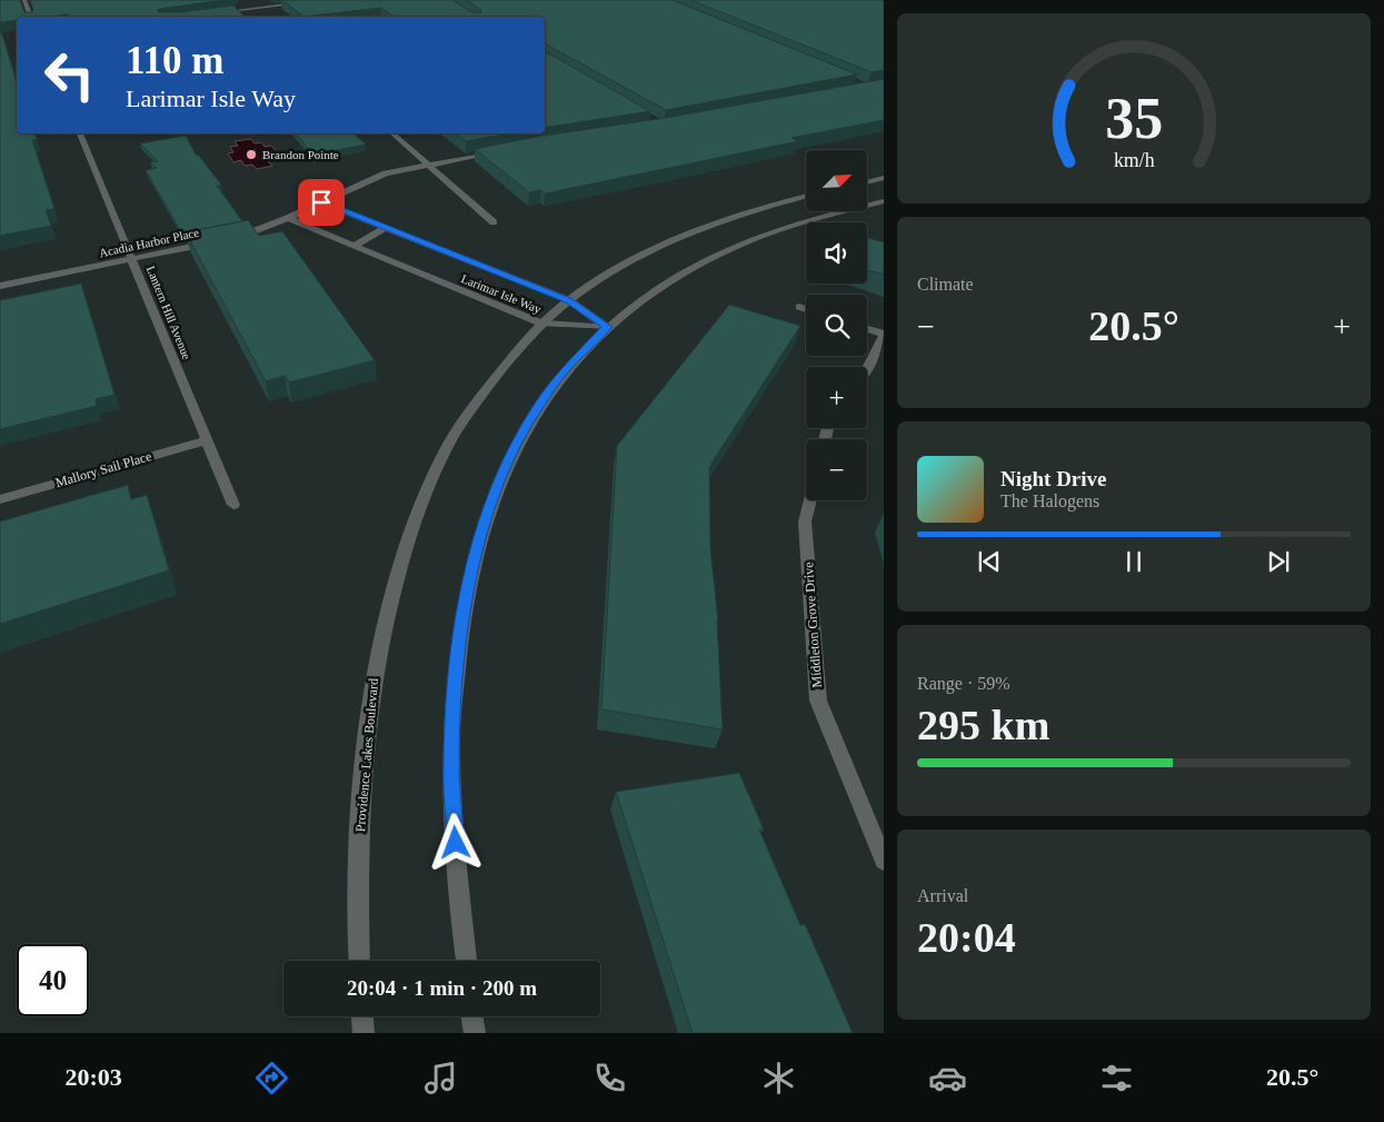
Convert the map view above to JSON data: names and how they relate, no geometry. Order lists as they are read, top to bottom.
{
  "streets": {
    "street": [
      "Acadia Harbor Place",
      "Larimar Isle Way",
      "Lantern Hill Avenue",
      "Mallory Sail Place",
      "Middleton Grove Drive",
      "Providence Lakes Boulevard"
    ]
  },
  "crossings": [
    ["Acadia Harbor Place", "Lantern Hill Avenue"],
    ["Larimar Isle Way", "Providence Lakes Boulevard"],
    ["Lantern Hill Avenue", "Mallory Sail Place"]
  ],
  "places": ["Brandon Pointe"],
  "north": "top right",
  "page": {
    "turn": ["110 m", "Larimar Isle Way"],
    "map_buttons": ["+", "−"],
    "tile": [
      "Climate",
      ["Range · 59%", "295 km"],
      ["Arrival", "20:04"]
    ],
    "heat": ["−", "20.5°", "+"],
    "song": ["Night Drive", "The Halogens"],
    "limit": "40",
    "trip": "20:04 · 1 min · 200 m",
    "tabs": ["20:03", "20.5°"],
    "gauge": ["35", "km/h"]
  }
}
